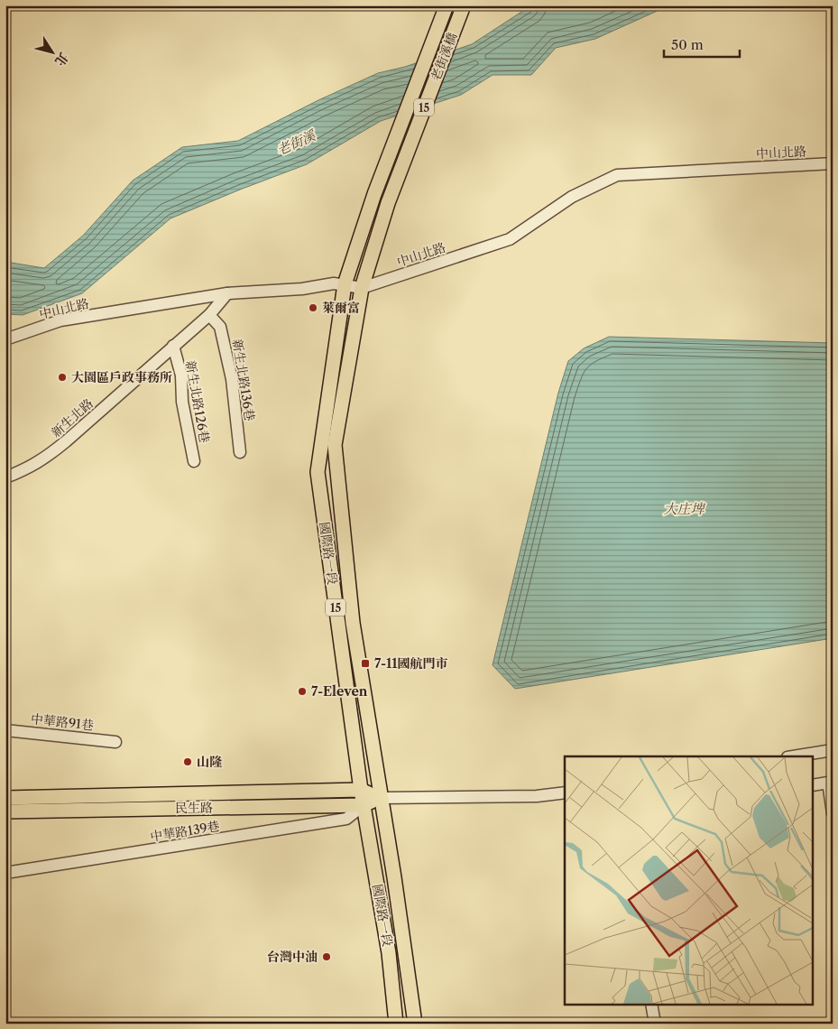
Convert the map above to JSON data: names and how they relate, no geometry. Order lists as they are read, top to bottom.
{
  "streets": {
    "main road": [
      "老街溪橋",
      "15",
      "國際路一段",
      "民生路"
    ],
    "street": [
      "中山北路",
      "新生北路136巷",
      "新生北路126巷",
      "新生北路",
      "中華路91巷",
      "中華路139巷"
    ]
  },
  "crossings": [
    ["老街溪橋", "國際路一段"],
    ["中山北路", "新生北路"],
    ["中山北路", "國際路一段"],
    ["新生北路136巷", "新生北路"],
    ["新生北路126巷", "新生北路"],
    ["國際路一段", "民生路"],
    ["國際路一段", "中華路139巷"],
    ["民生路", "中華路139巷"]
  ],
  "water": ["老街溪", "大庄埤"],
  "places": {
    "other": [
      "萊爾富",
      "大園區戶政事務所",
      "7-Eleven",
      "山隆",
      "台灣中油"
    ],
    "transit": ["7-11國航門市"]
  },
  "scale_bar": "50 m",
  "north": "bottom right"
}
